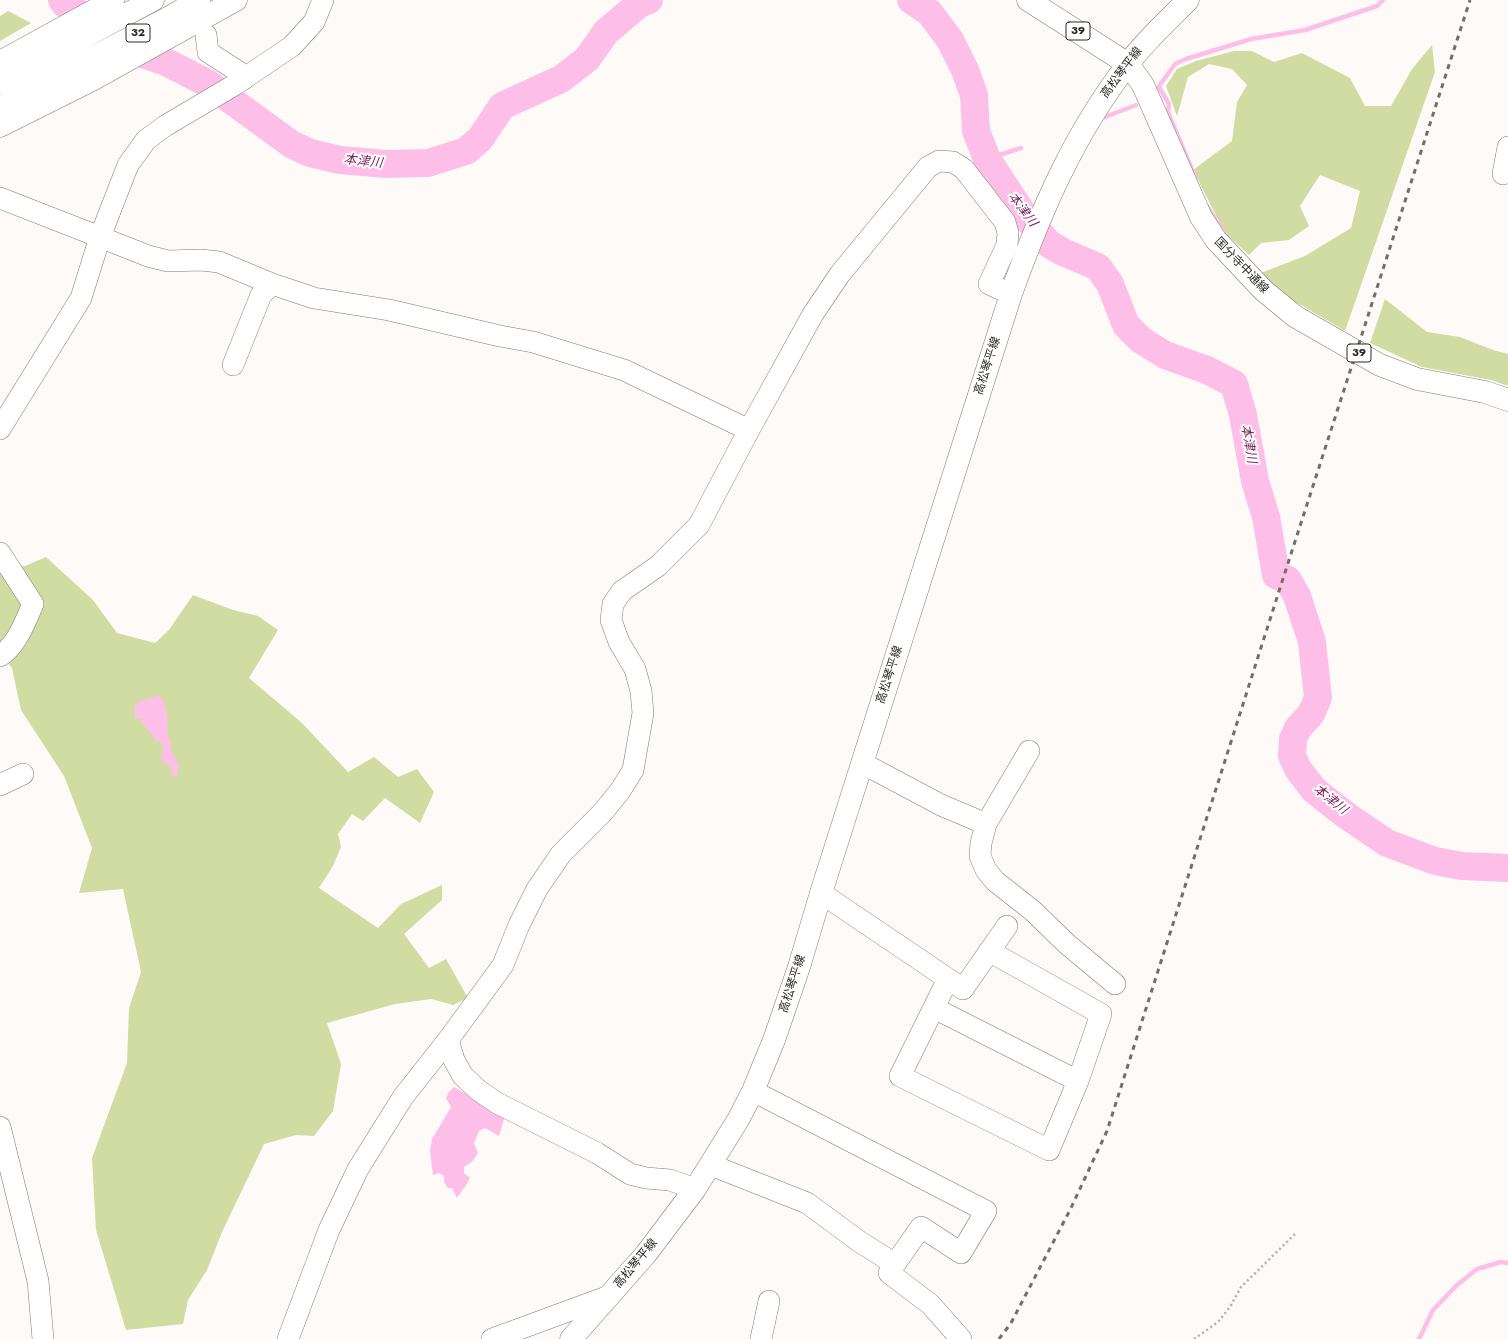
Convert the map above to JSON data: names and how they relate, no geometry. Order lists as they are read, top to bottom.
{
  "streets": {
    "main road": [
      "39",
      "32",
      "高松琴平線",
      "国分寺中通線"
    ]
  },
  "crossings": [
    ["高松琴平線", "国分寺中通線"]
  ],
  "water": ["本津川"]
}
